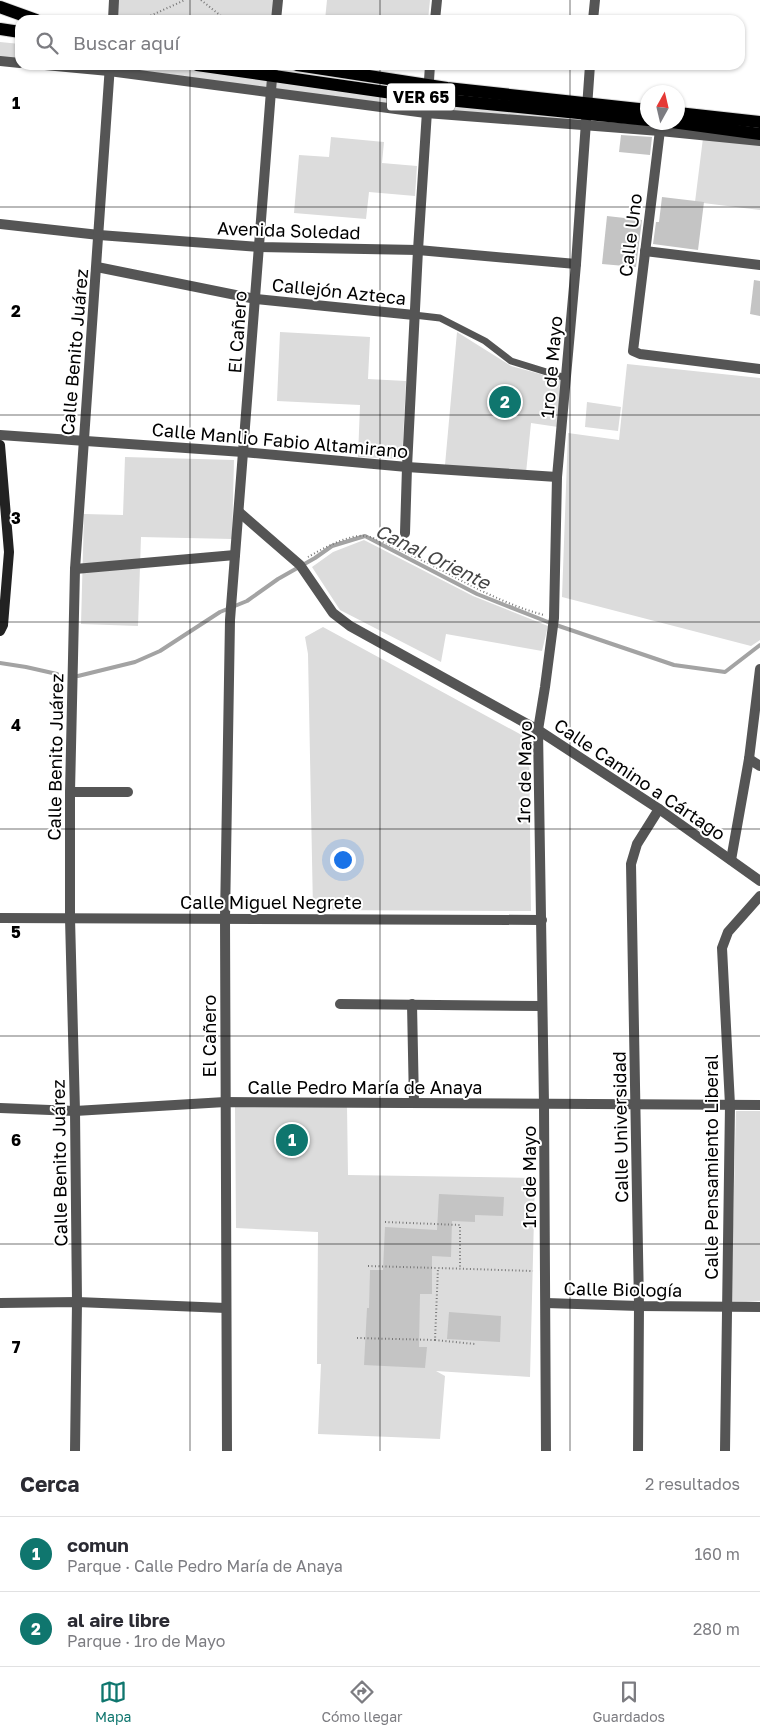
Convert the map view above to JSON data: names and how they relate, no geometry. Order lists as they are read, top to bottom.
{
  "streets": {
    "main road": ["VER 65"],
    "street": [
      "Avenida Soledad",
      "Calle Uno",
      "Callejón Azteca",
      "El Cañero",
      "Calle Benito Juárez",
      "1ro de Mayo",
      "Calle Manlio Fabio Altamirano",
      "Calle Camino a Cártago",
      "Calle Miguel Negrete",
      "Calle Pedro María de Anaya",
      "Calle Universidad",
      "Calle Pensamiento Liberal",
      "Calle Biología"
    ]
  },
  "crossings": [
    ["VER 65", "El Cañero"],
    ["VER 65", "1ro de Mayo"],
    ["Avenida Soledad", "El Cañero"],
    ["Avenida Soledad", "Calle Benito Juárez"],
    ["Avenida Soledad", "1ro de Mayo"],
    ["Callejón Azteca", "El Cañero"],
    ["Callejón Azteca", "Calle Benito Juárez"],
    ["Callejón Azteca", "1ro de Mayo"],
    ["El Cañero", "Calle Manlio Fabio Altamirano"],
    ["El Cañero", "Calle Camino a Cártago"],
    ["El Cañero", "Calle Miguel Negrete"],
    ["El Cañero", "Calle Pedro María de Anaya"],
    ["Calle Benito Juárez", "Calle Manlio Fabio Altamirano"],
    ["Calle Benito Juárez", "Calle Miguel Negrete"],
    ["Calle Benito Juárez", "Calle Pedro María de Anaya"],
    ["1ro de Mayo", "Calle Manlio Fabio Altamirano"],
    ["1ro de Mayo", "Calle Camino a Cártago"],
    ["1ro de Mayo", "Calle Miguel Negrete"],
    ["1ro de Mayo", "Calle Pedro María de Anaya"],
    ["1ro de Mayo", "Calle Biología"],
    ["Calle Camino a Cártago", "Calle Universidad"],
    ["Calle Pedro María de Anaya", "Calle Universidad"],
    ["Calle Pedro María de Anaya", "Calle Pensamiento Liberal"],
    ["Calle Universidad", "Calle Biología"],
    ["Calle Pensamiento Liberal", "Calle Biología"]
  ],
  "water": ["Canal Oriente"],
  "north": "top",
  "page": {
    "search": "Buscar aquí",
    "pins": ["2", "1"],
    "heading": ["Cerca", "2 resultados"],
    "list": [
      {
        "mark": "1",
        "name": "comun",
        "note": "Parque · Calle Pedro María de Anaya",
        "value": "160 m"
      },
      {
        "mark": "2",
        "name": "al aire libre",
        "note": "Parque · 1ro de Mayo",
        "value": "280 m"
      }
    ],
    "nav": ["Mapa", "Cómo llegar", "Guardados"]
  },
  "grid": {
    "rows": [
      "1",
      "2",
      "3",
      "4",
      "5",
      "6",
      "7"
    ]
  }
}
